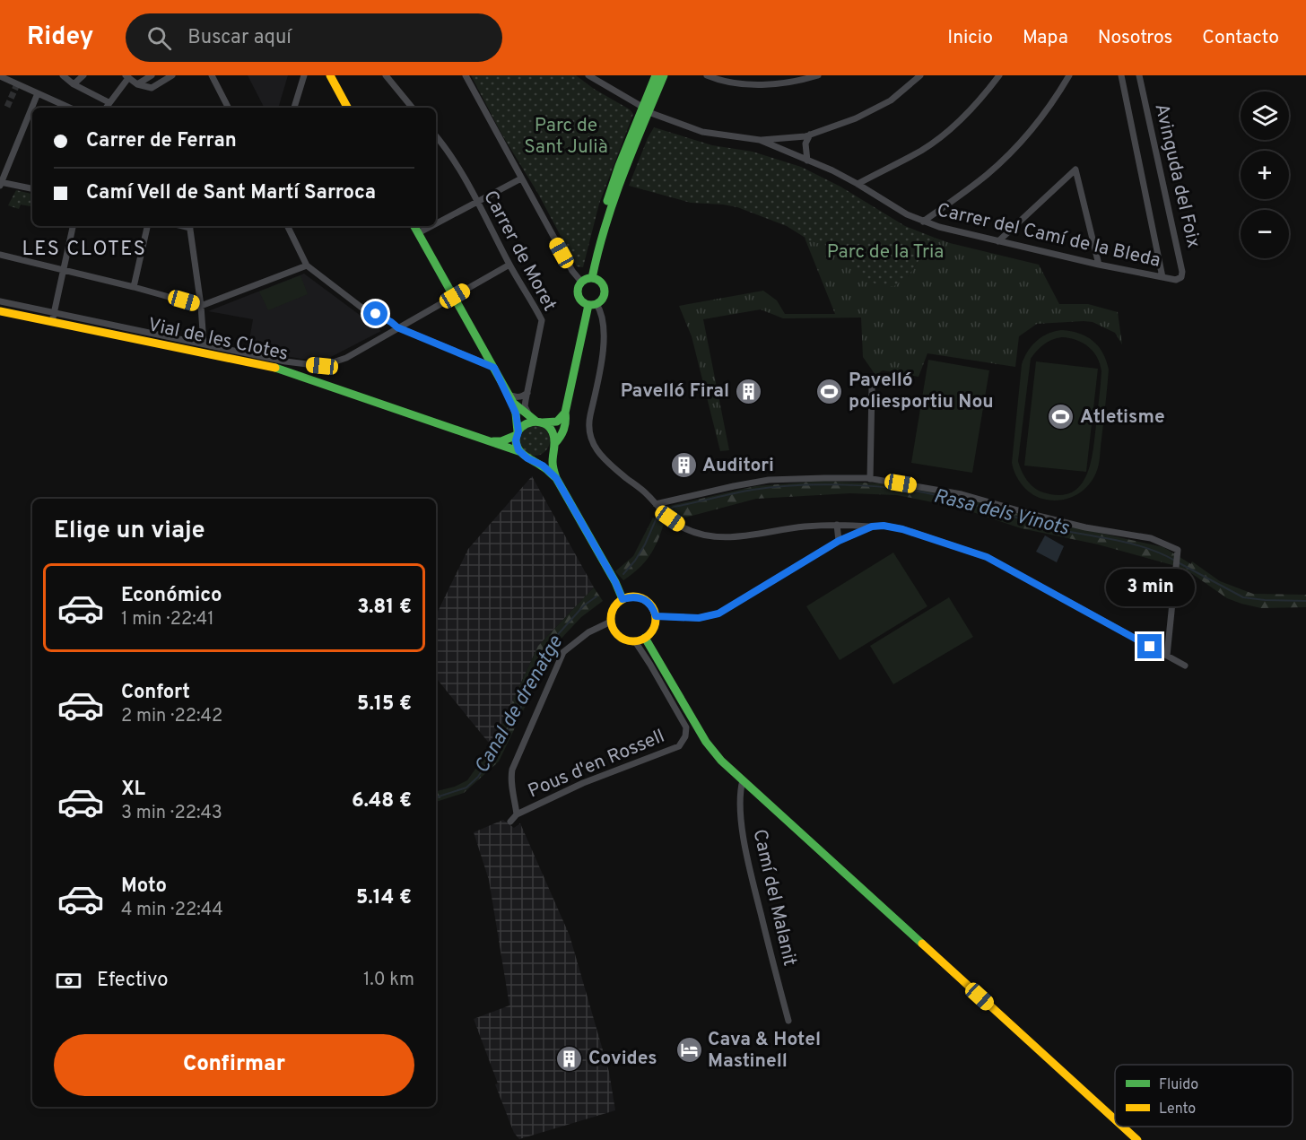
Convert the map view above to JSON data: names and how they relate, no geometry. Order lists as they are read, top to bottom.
{
  "streets": {
    "street": [
      "Avinguda del Foix",
      "Carrer del Camí de la Bleda",
      "Carrer de Moret",
      "Vial de les Clotes",
      "Pous d'en Rossell",
      "Camí del Malanit"
    ]
  },
  "crossings": [
    ["Avinguda del Foix", "Carrer del Camí de la Bleda"]
  ],
  "districts": ["LES CLOTES"],
  "water": ["Rasa dels Vinots", "Canal de drenatge"],
  "parks": ["Parc de Sant Julià", "Parc de la Tria"],
  "places": {
    "building": ["Pavelló Firal", "Auditori", "Covides"],
    "sports": ["Pavelló poliesportiu Nou", "Atletisme"],
    "hotel": ["Cava & Hotel Mastinell"]
  },
  "legend": ["Fluido", "Lento"],
  "page": {
    "header": "Ridey",
    "search": "Buscar aquí",
    "nav": [
      "Inicio",
      "Mapa",
      "Nosotros",
      "Contacto"
    ],
    "map_buttons": ["+", "−"],
    "banner": ["Carrer de Ferran", "Camí Vell de Sant Martí Sarroca"],
    "heading": "Elige un viaje",
    "list": [
      {
        "name": "Económico",
        "note": "1 min · 22:41",
        "value": "3.81 €"
      },
      {
        "name": "Confort",
        "note": "2 min · 22:42",
        "value": "5.15 €"
      },
      {
        "name": "XL",
        "note": "3 min · 22:43",
        "value": "6.48 €"
      },
      {
        "name": "Moto",
        "note": "4 min · 22:44",
        "value": "5.14 €"
      }
    ],
    "bubble": "3 min",
    "pay": ["Efectivo", "1.0 km"],
    "buttons": "Confirmar"
  }
}
